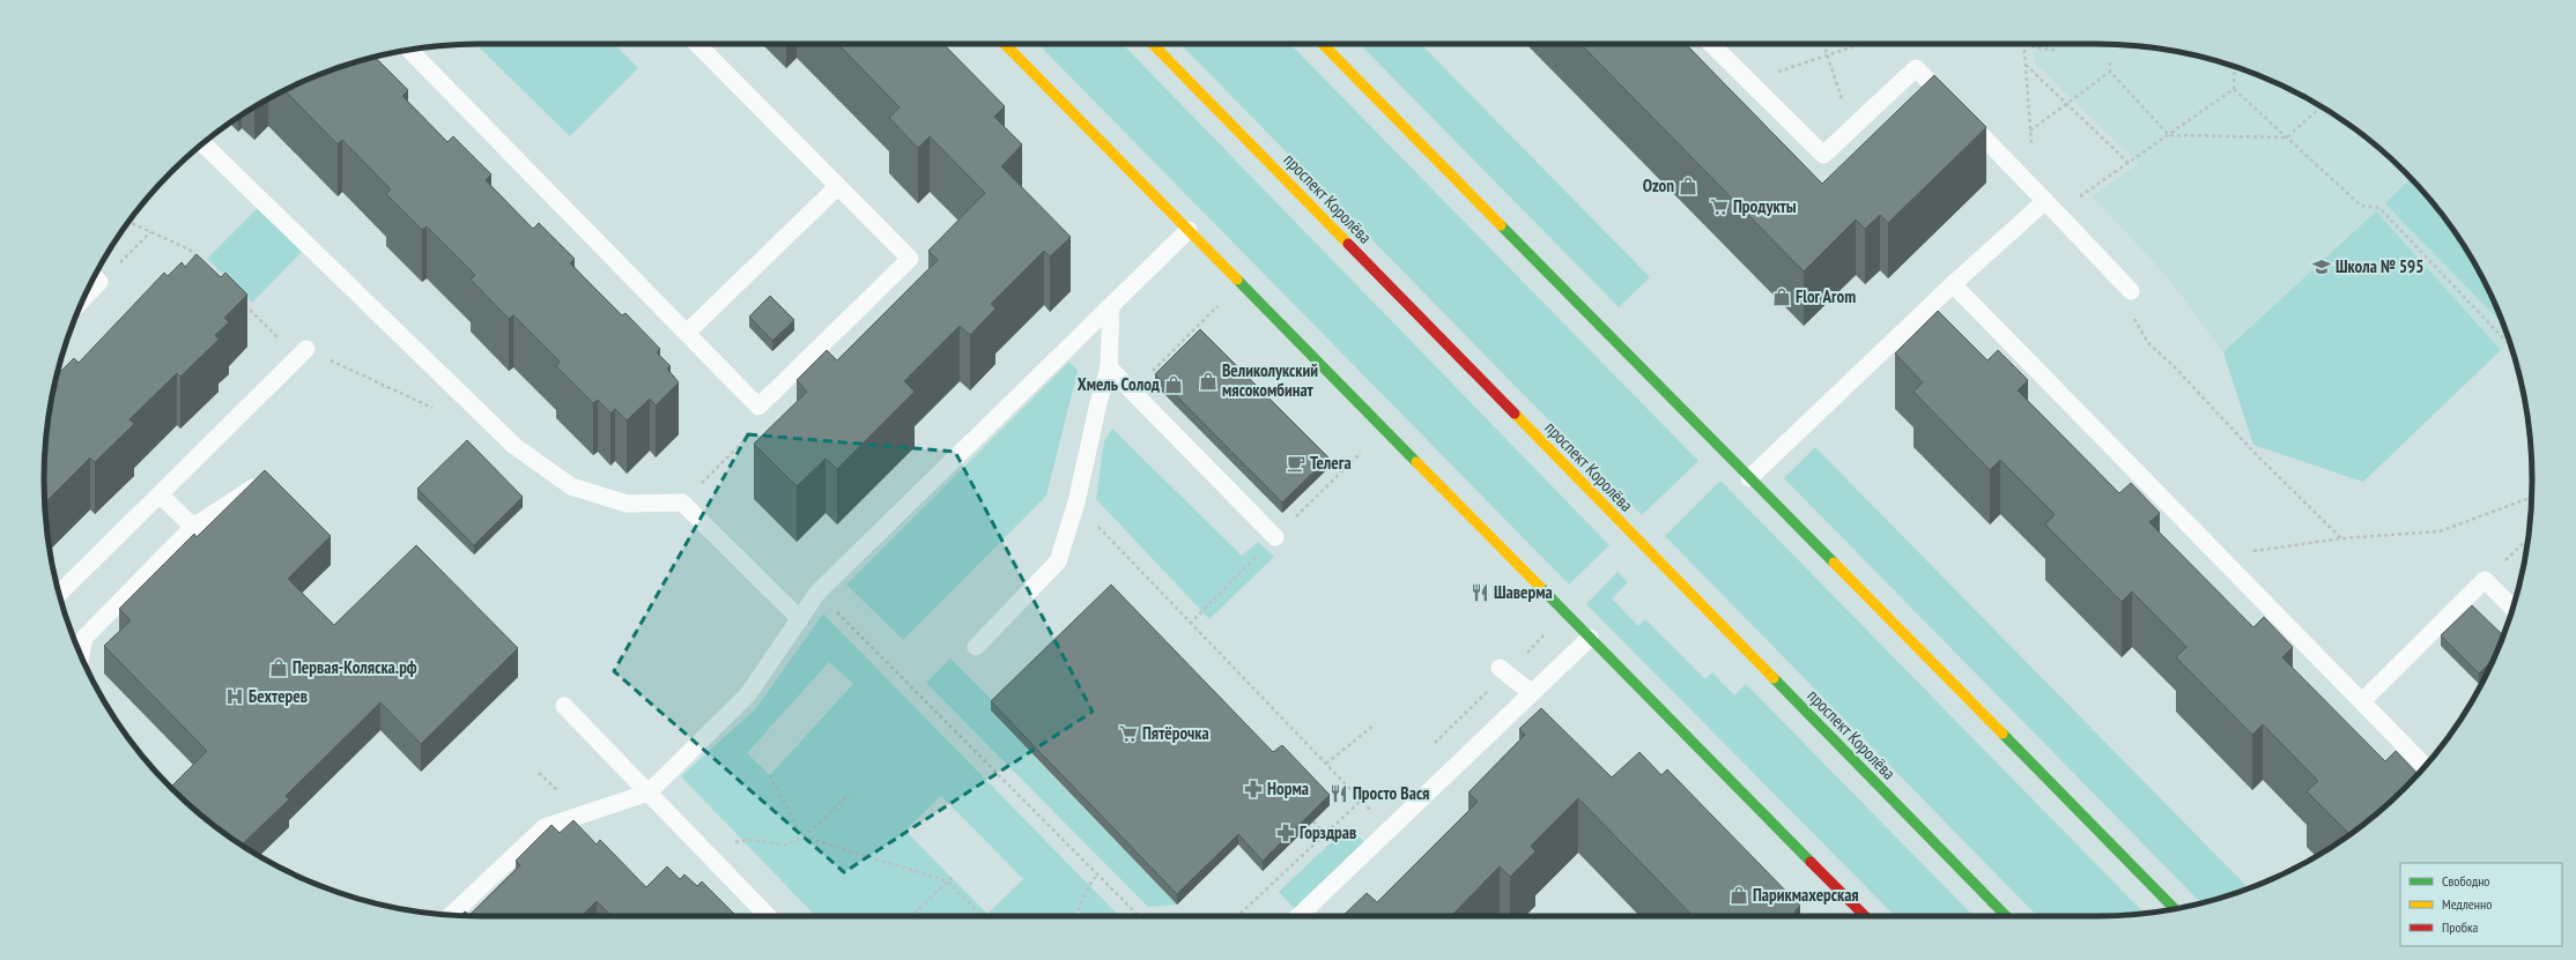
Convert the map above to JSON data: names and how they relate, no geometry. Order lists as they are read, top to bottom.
{
  "streets": {
    "street": ["проспект Королёва"]
  },
  "places": {
    "shop": [
      "Ozon",
      "Flor Arom",
      "Великолукский мясокомбинат",
      "Хмель Солод",
      "Первая-Коляска.рф",
      "Парикмахерская"
    ],
    "supermarket": ["Продукты", "Пятёрочка"],
    "school or university": ["Школа № 595"],
    "cafe": ["Телега"],
    "restaurant": ["Шаверма", "Просто Вася"],
    "hospital": ["Бехтерев"],
    "pharmacy": ["Норма", "Горздрав"]
  },
  "legend": ["Свободно", "Медленно", "Пробка"]
}
